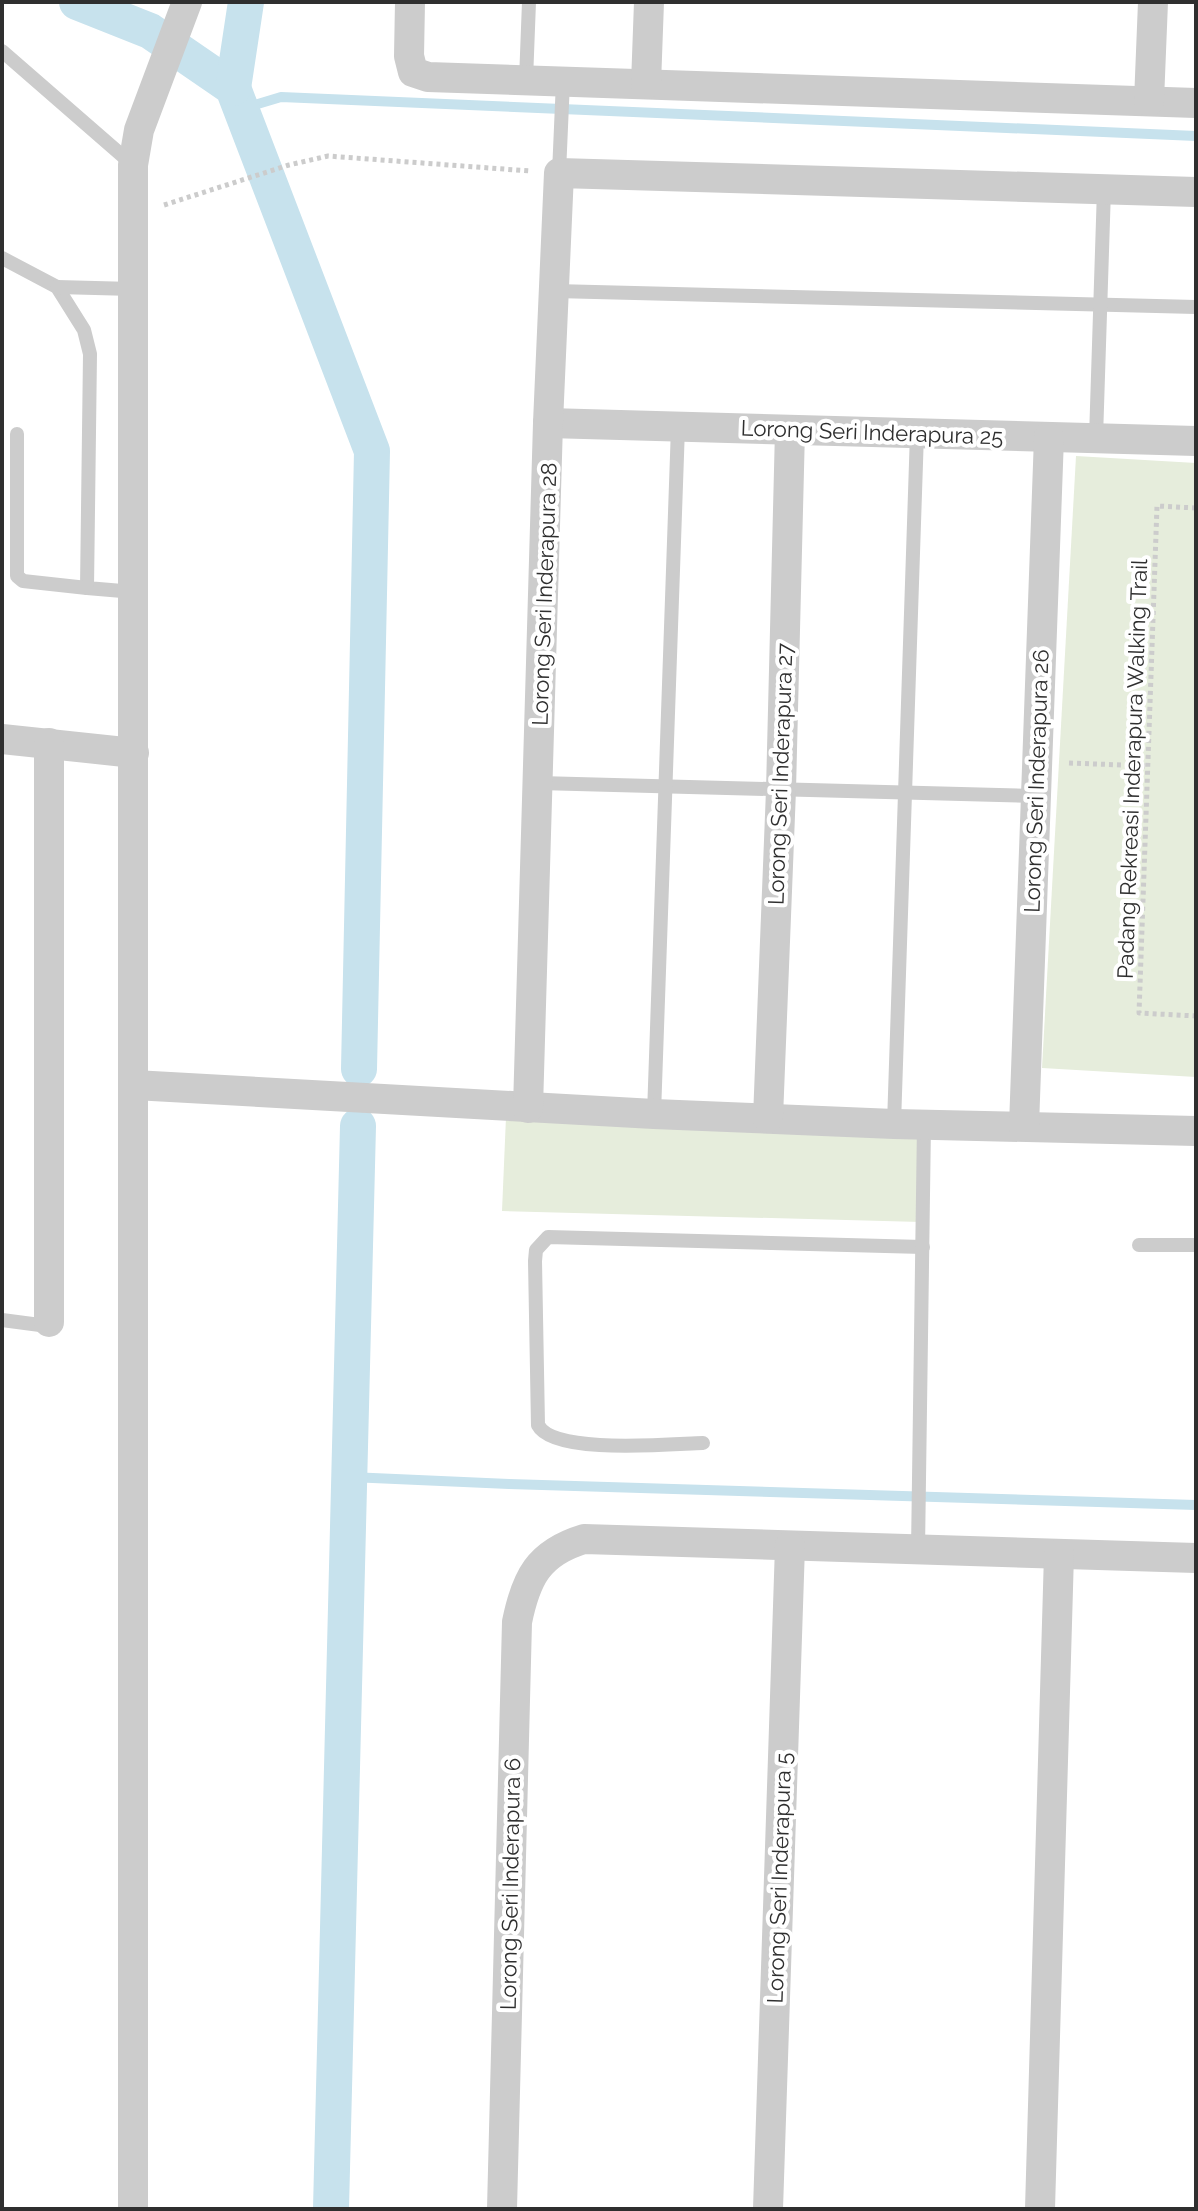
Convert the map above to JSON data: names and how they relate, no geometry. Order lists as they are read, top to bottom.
{
  "streets": {
    "street": [
      "Lorong Seri Inderapura 25",
      "Lorong Seri Inderapura 28",
      "Lorong Seri Inderapura 27",
      "Lorong Seri Inderapura 26",
      "Lorong Seri Inderapura 5",
      "Lorong Seri Inderapura 6"
    ],
    "path": ["Padang Rekreasi Inderapura Walking Trail"]
  },
  "crossings": [
    ["Lorong Seri Inderapura 25", "Lorong Seri Inderapura 28"],
    ["Lorong Seri Inderapura 25", "Lorong Seri Inderapura 27"],
    ["Lorong Seri Inderapura 25", "Lorong Seri Inderapura 26"],
    ["Lorong Seri Inderapura 5", "Lorong Seri Inderapura 6"]
  ]
}
